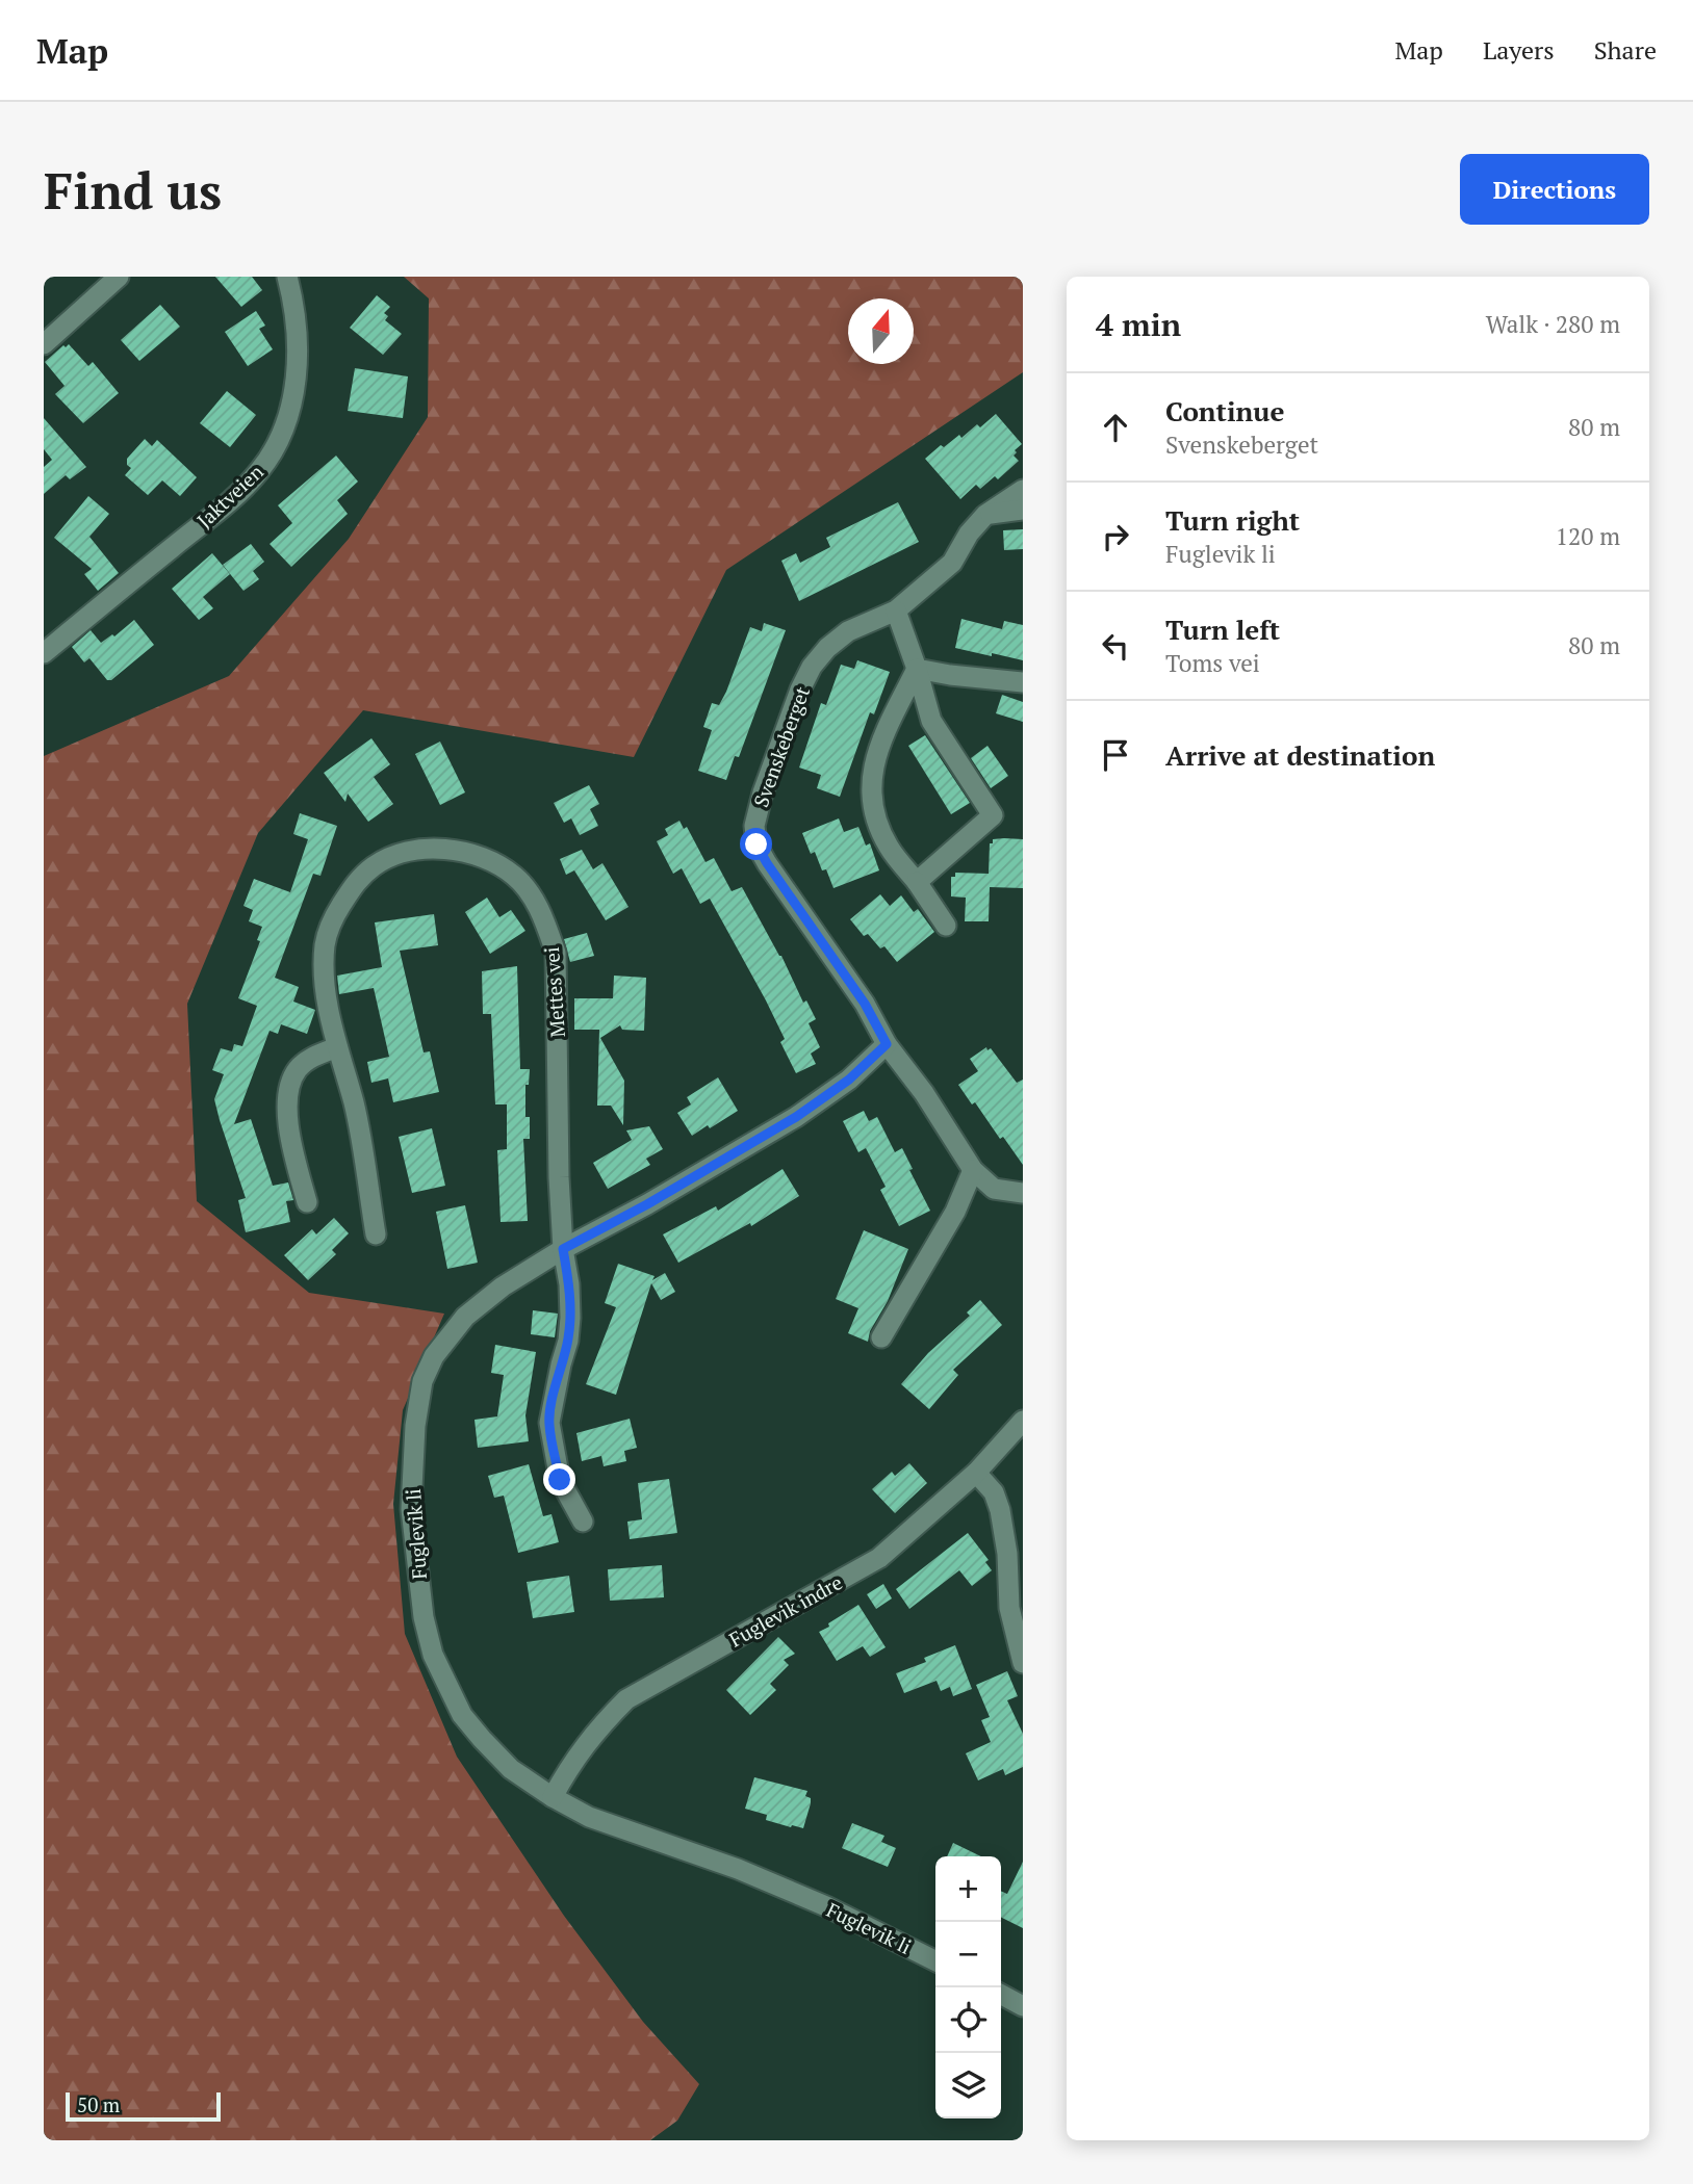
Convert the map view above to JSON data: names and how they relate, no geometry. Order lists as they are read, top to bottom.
{
  "streets": {
    "street": [
      "Jaktveien",
      "Svenskeberget",
      "Mettes vei",
      "Fuglevik li",
      "Fuglevik indre"
    ]
  },
  "crossings": [
    ["Svenskeberget", "Fuglevik li"],
    ["Mettes vei", "Fuglevik li"],
    ["Fuglevik li", "Fuglevik indre"]
  ],
  "scale_bar": "50 m",
  "north": "top",
  "page": {
    "header": "Map",
    "nav": ["Map", "Layers", "Share"],
    "buttons": "Directions",
    "title": "Find us",
    "heading": ["4 min", "Walk · 280 m"],
    "list": [
      ["Continue", "Svenskeberget", "80 m"],
      ["Turn right", "Fuglevik li", "120 m"],
      ["Turn left", "Toms vei", "80 m"],
      "Arrive at destination"
    ],
    "map_buttons": ["+", "−"],
    "scale": "50 m"
  }
}
